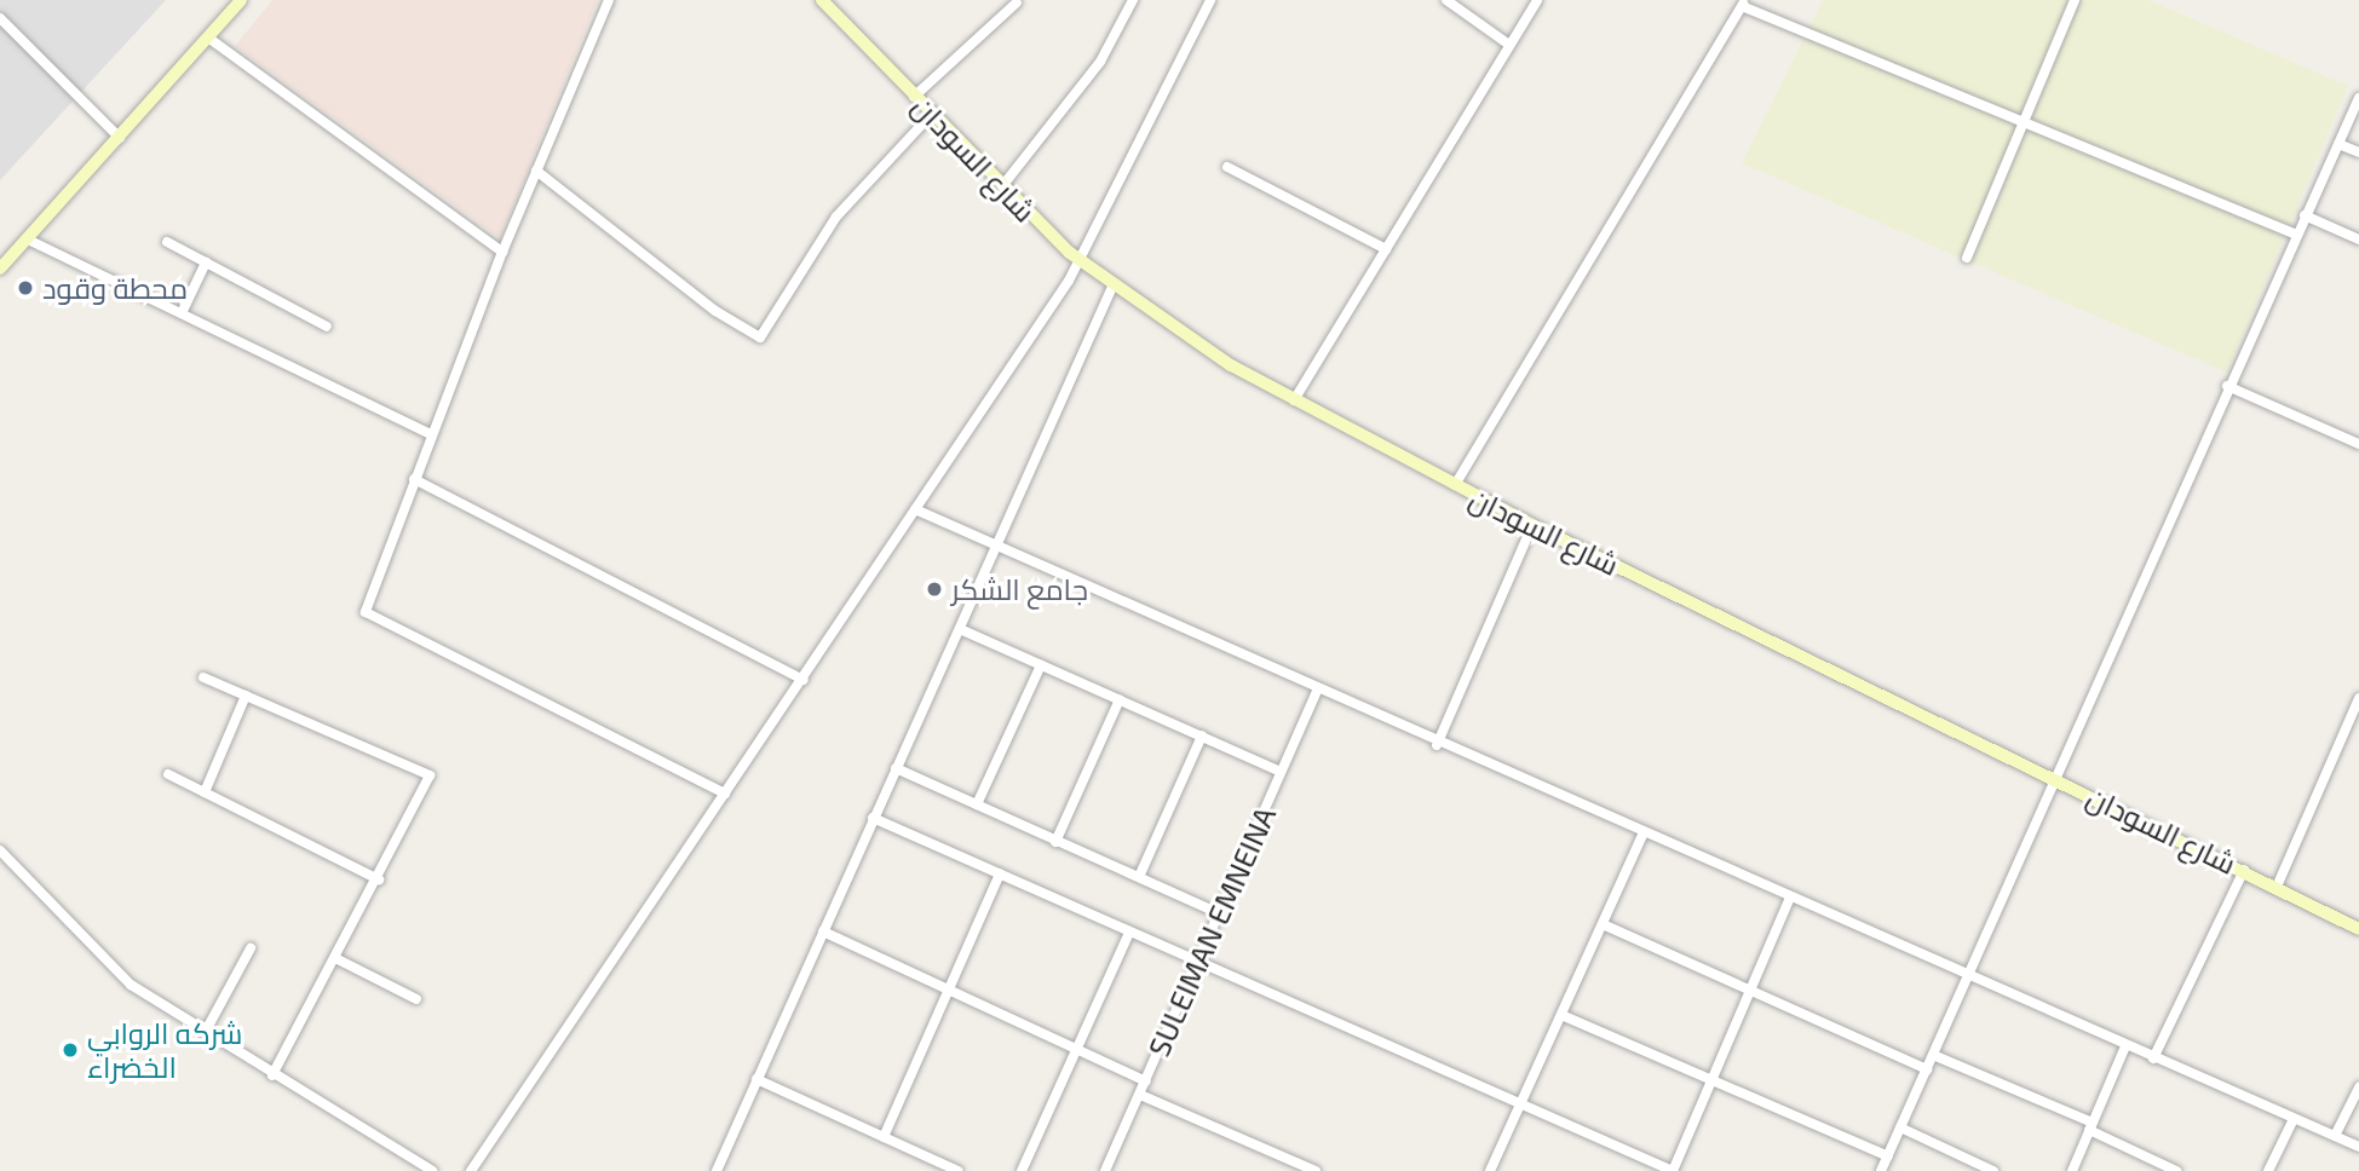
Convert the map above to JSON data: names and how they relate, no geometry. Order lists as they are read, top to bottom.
{
  "streets": {
    "main road": ["شارع السودان"],
    "street": ["SULEIMAN EMNEINA"]
  },
  "places": ["محطة وقود", "جامع الشكر", "شركه الروابي الخضراء"]
}
